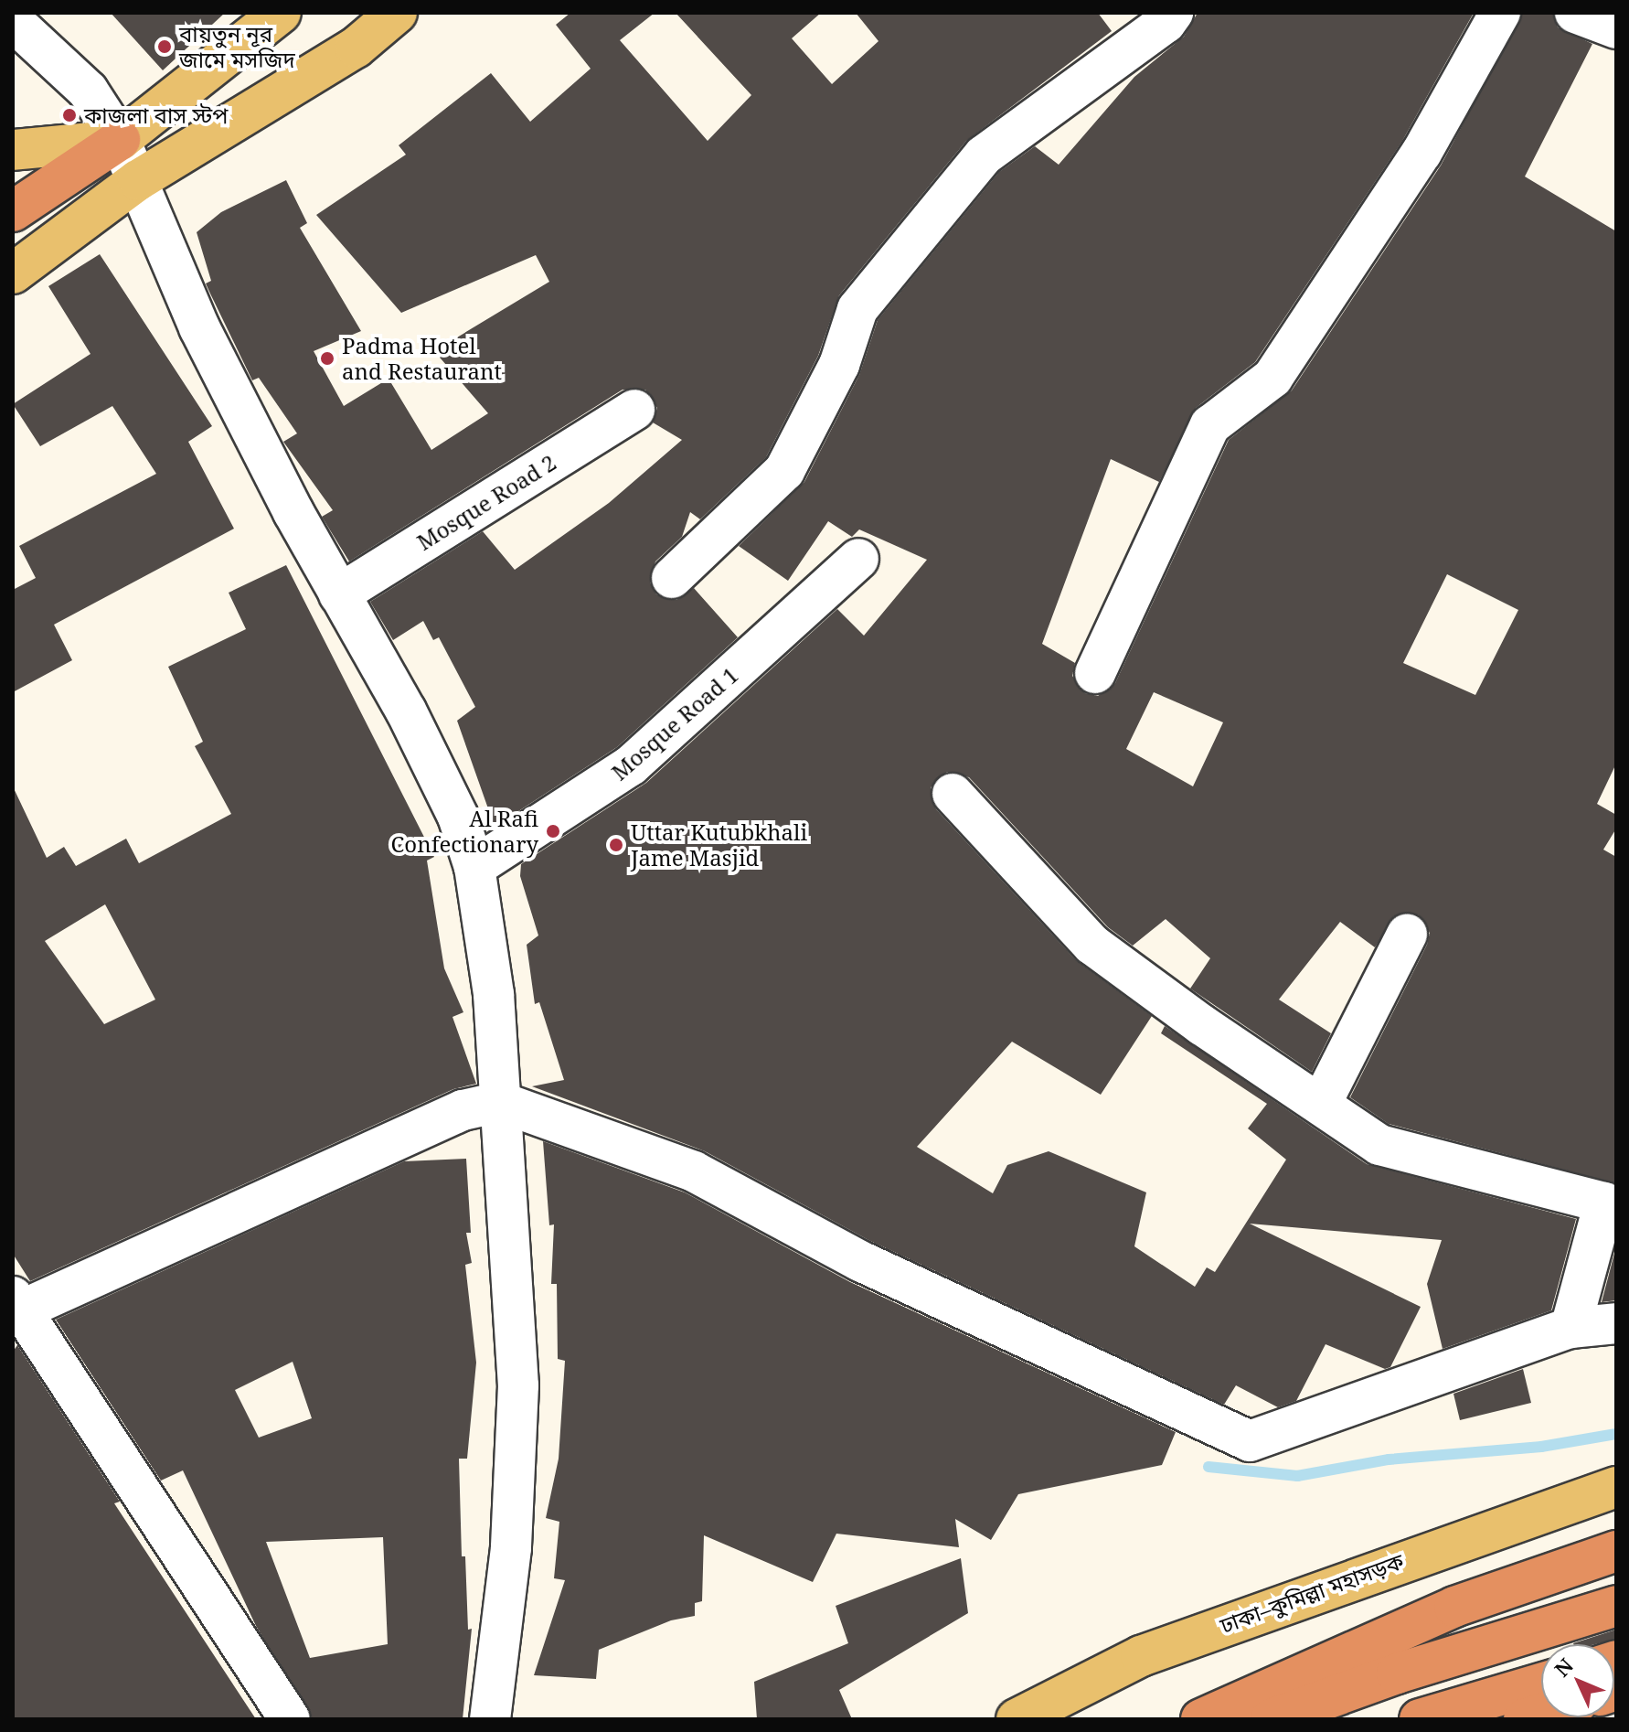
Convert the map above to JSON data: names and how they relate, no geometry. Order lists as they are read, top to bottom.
{
  "streets": {
    "main road": ["ঢাকা–কুমিল্লা মহাসড়ক"],
    "street": ["Mosque Road 2", "Mosque Road 1"]
  },
  "places": [
    "বায়তুন নূর জামে মসজিদ",
    "কাজলা বাস স্টপ",
    "Padma Hotel and Restaurant",
    "Al Rafi Confectionary",
    "Uttar Kutubkhali Jame Masjid"
  ],
  "north": "top left"
}
